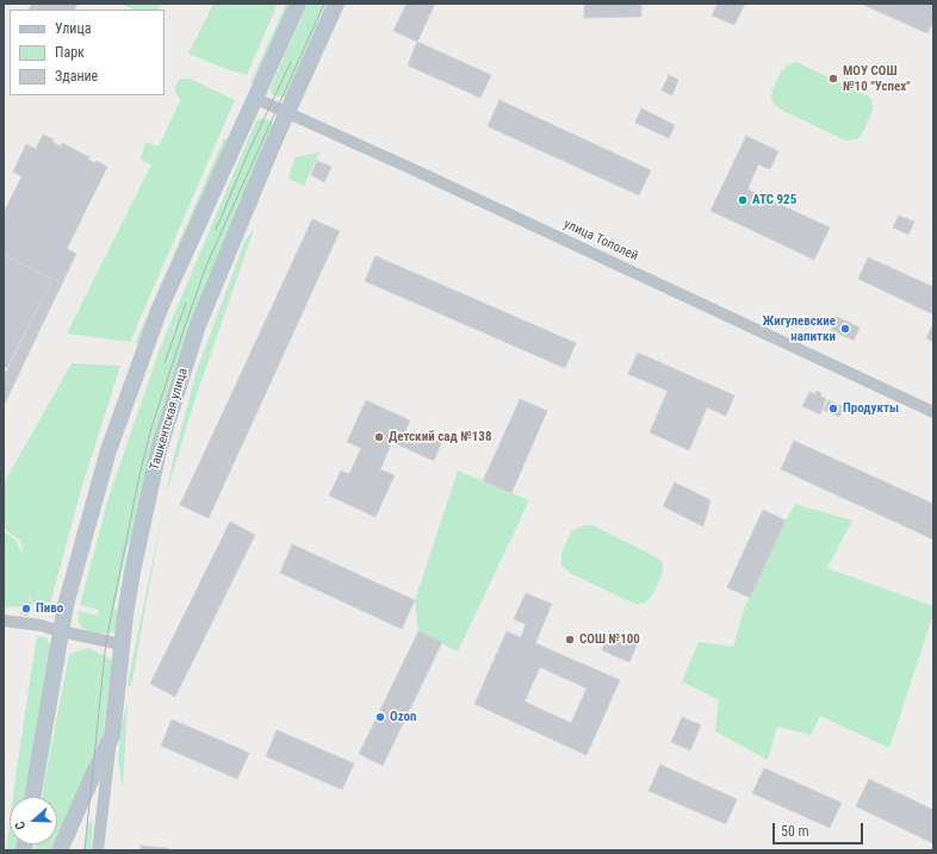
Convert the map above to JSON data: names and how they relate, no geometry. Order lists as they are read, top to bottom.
{
  "streets": {
    "main road": ["Ташкентская улица"],
    "street": ["улица Тополей"]
  },
  "crossings": [
    ["улица Тополей", "Ташкентская улица"]
  ],
  "places": [
    "МОУ СОШ №10 \"Успех\"",
    "АТС 925",
    "Жигулевские напитки",
    "Продукты",
    "Детский сад №138",
    "Пиво",
    "СОШ №100",
    "Ozon"
  ],
  "legend": ["Улица", "Парк", "Здание"],
  "scale_bar": "50 m",
  "north": "left"
}
